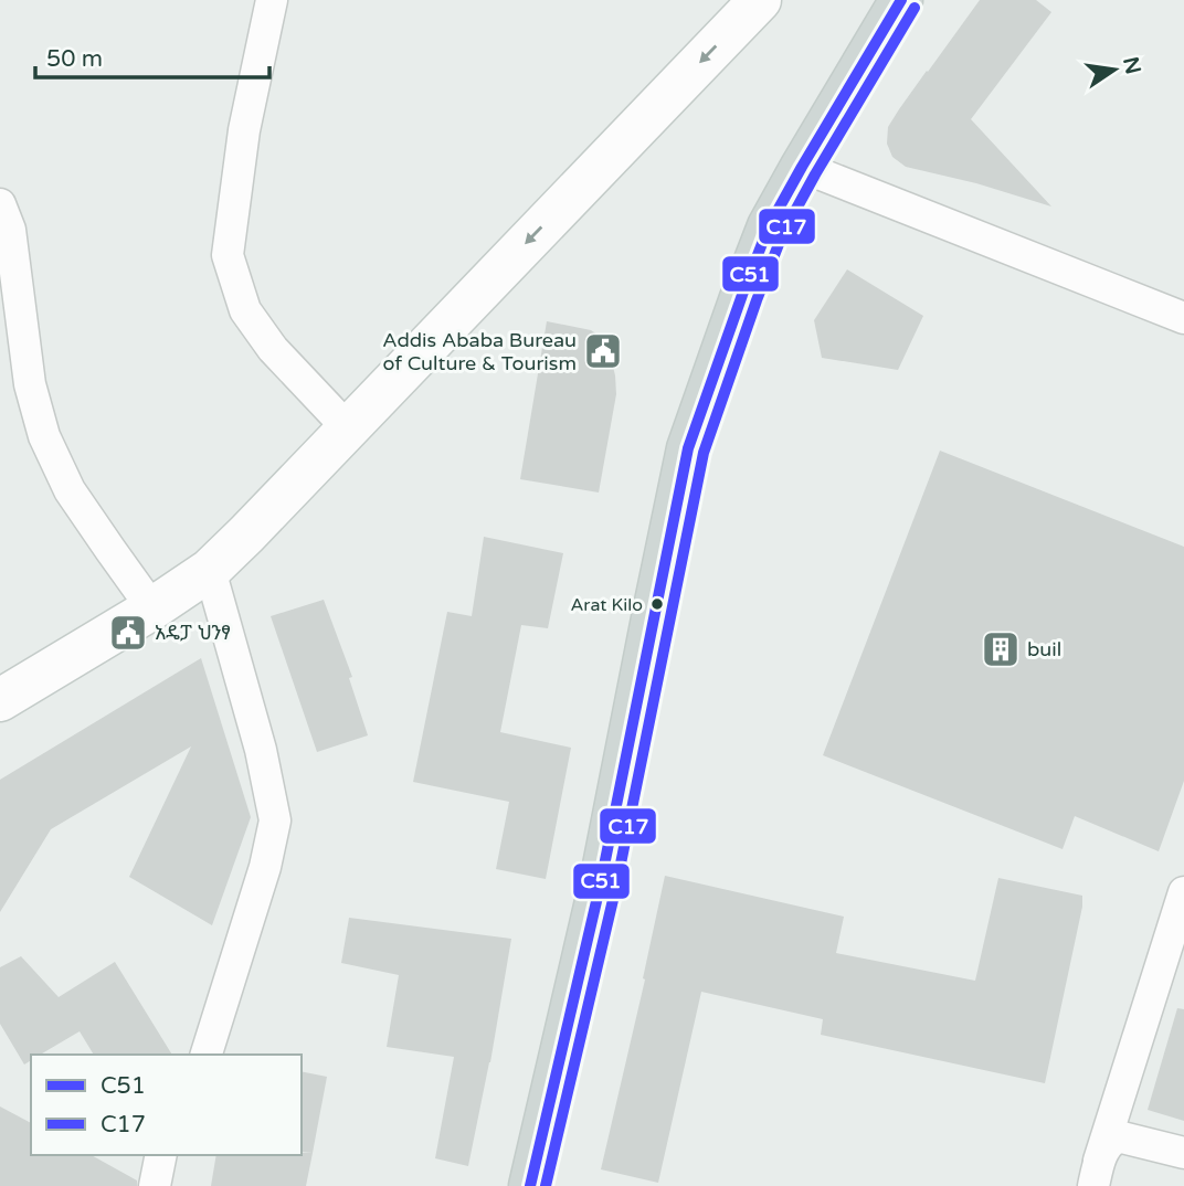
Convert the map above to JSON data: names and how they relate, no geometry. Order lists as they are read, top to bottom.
{
  "places": {
    "public building": ["Addis Ababa Bureau of Culture & Tourism", "አዴፓ ህንፃ"],
    "other": ["Arat Kilo"],
    "building": ["buil"]
  },
  "lines": ["transit line C51", "transit line C17"],
  "legend": ["C51", "C17"],
  "scale_bar": "50 m",
  "north": "right"
}
